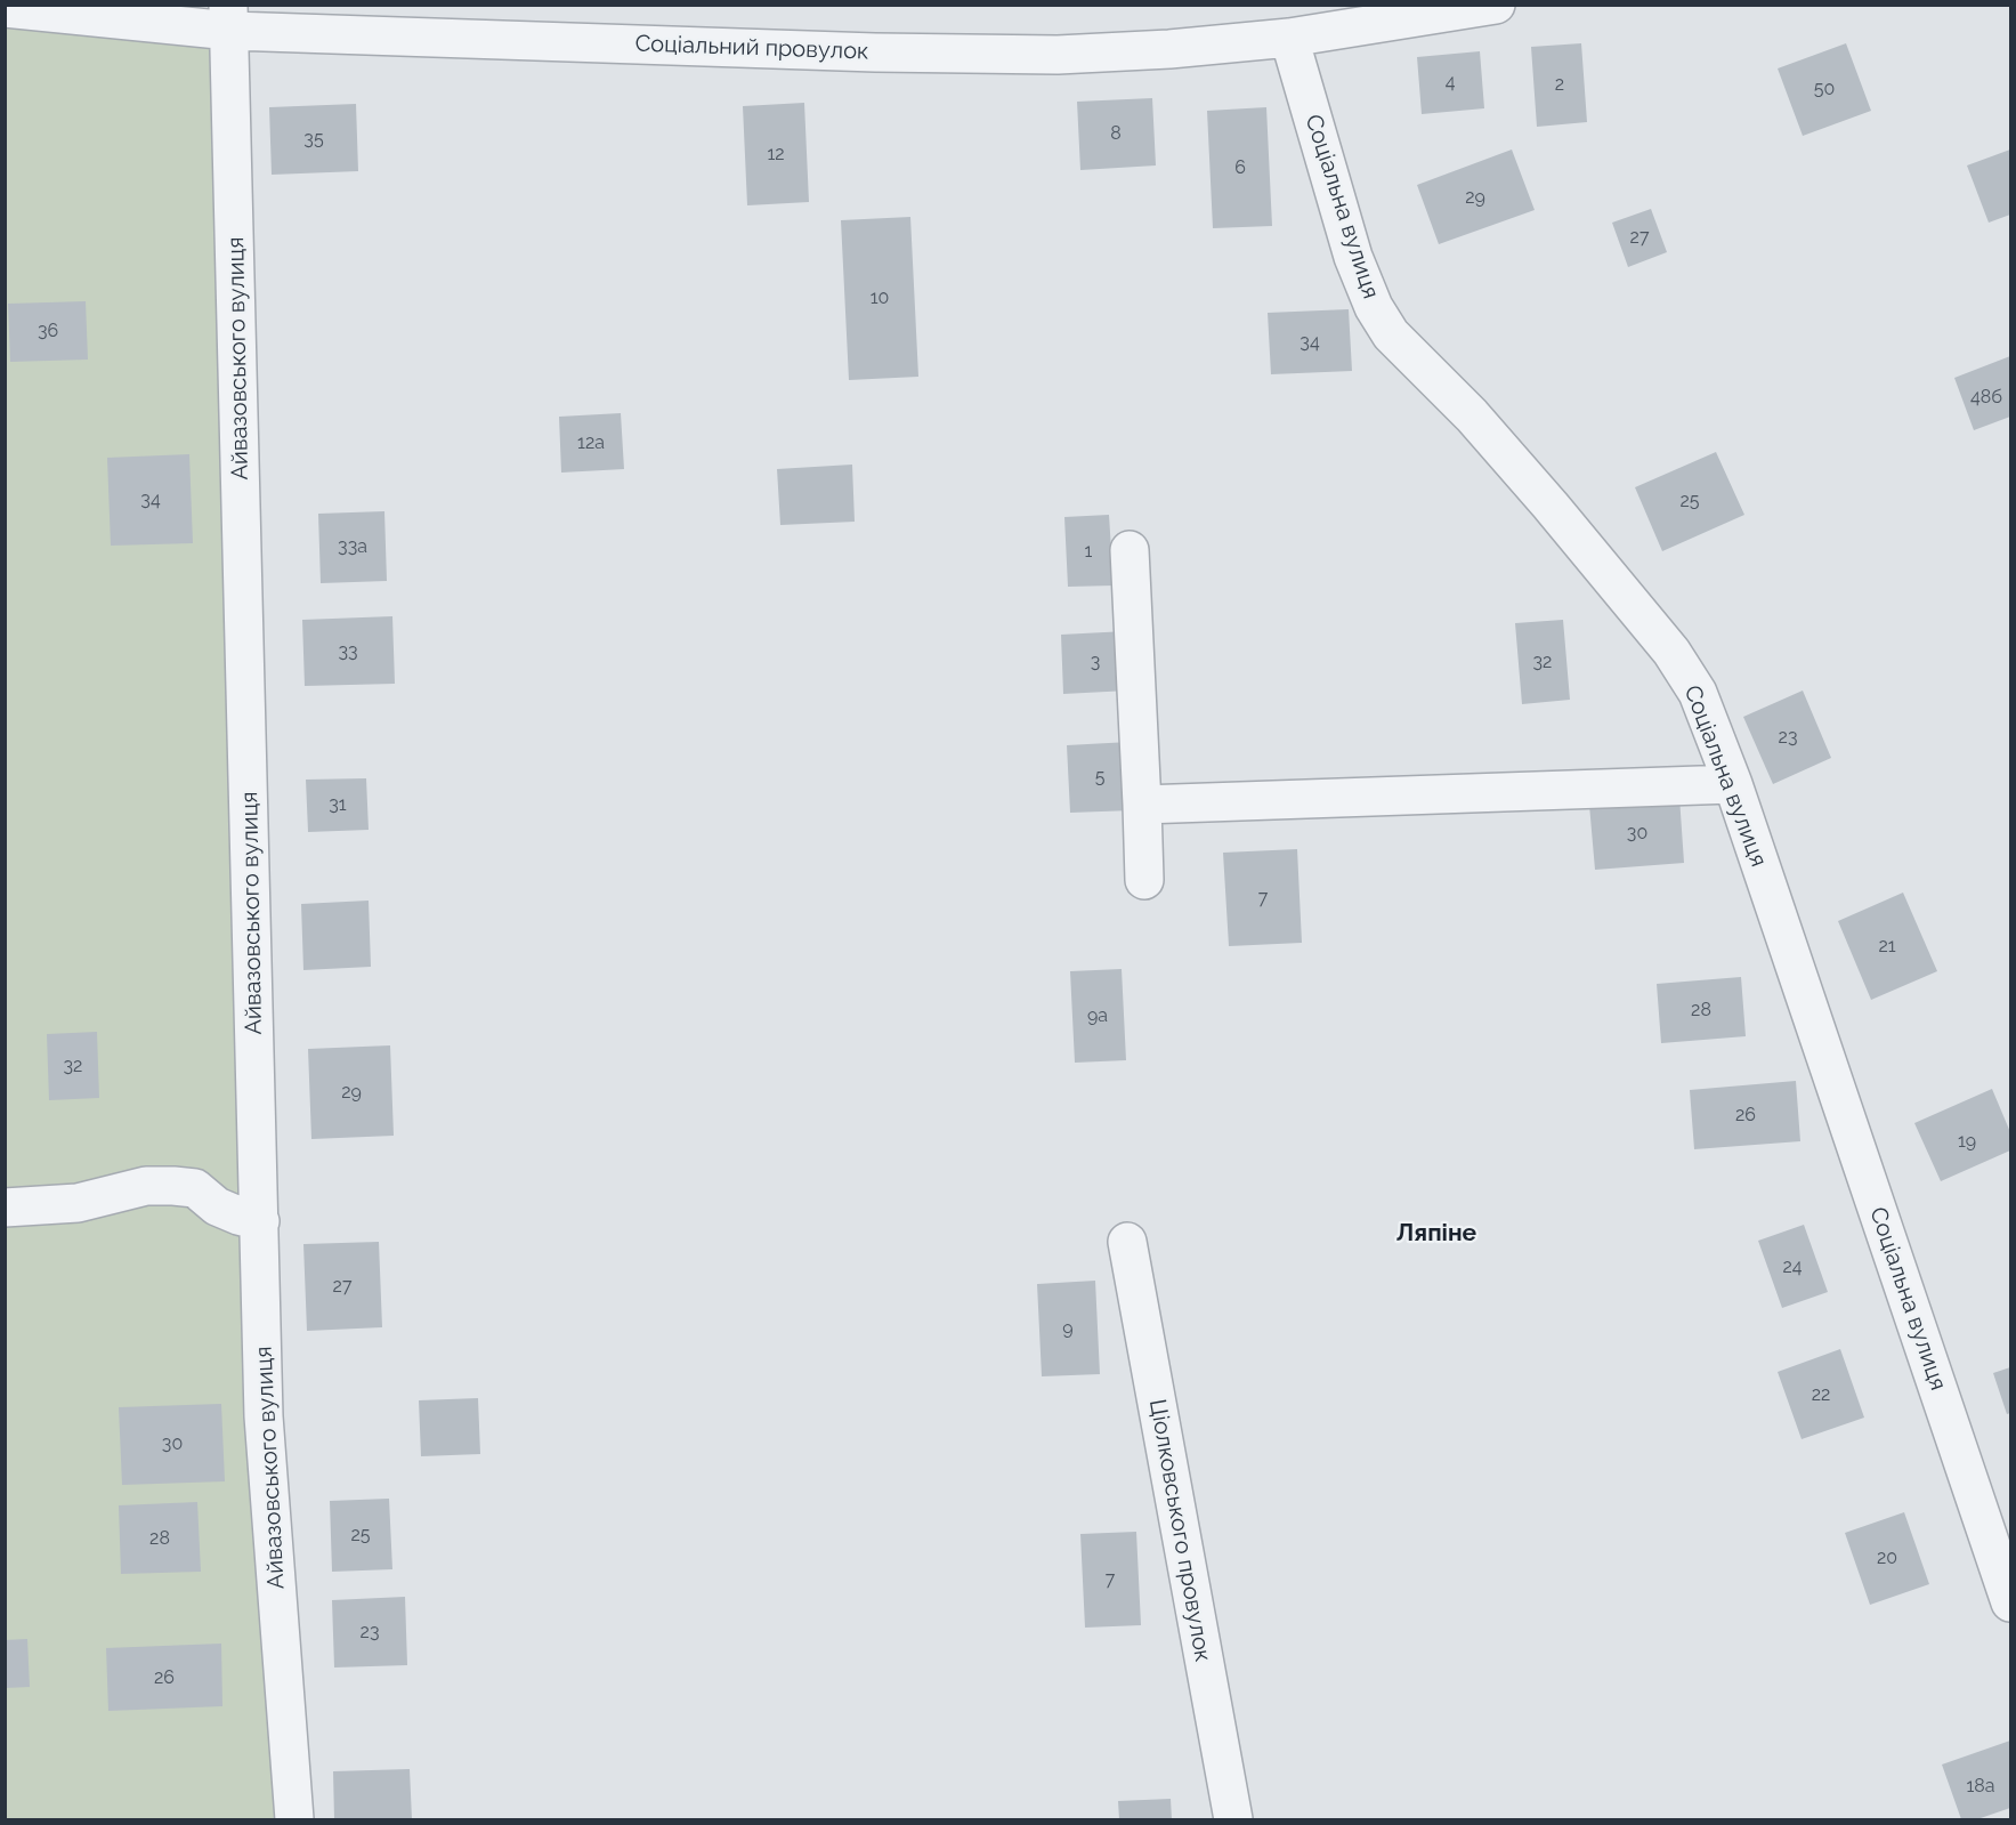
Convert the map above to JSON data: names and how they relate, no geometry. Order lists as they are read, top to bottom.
{
  "streets": {
    "street": [
      "Соціальний провулок",
      "Соціальна вулиця",
      "Айвазовського вулиця",
      "Ціолковського провулок"
    ]
  },
  "crossings": [
    ["Соціальний провулок", "Соціальна вулиця"],
    ["Соціальний провулок", "Айвазовського вулиця"]
  ],
  "districts": ["Ляпіне"],
  "house_numbers": [
    "4",
    "2",
    "50",
    "8",
    "35",
    "12",
    "6",
    "29",
    "27",
    "10",
    "36",
    "34",
    "48б",
    "12а",
    "34",
    "25",
    "33а",
    "1",
    "33",
    "3",
    "32",
    "23",
    "5",
    "31",
    "30",
    "7",
    "21",
    "28",
    "9а",
    "32",
    "29",
    "26",
    "19",
    "24",
    "27",
    "9",
    "22",
    "30",
    "25",
    "28",
    "20",
    "7",
    "23",
    "26",
    "18а"
  ]
}
